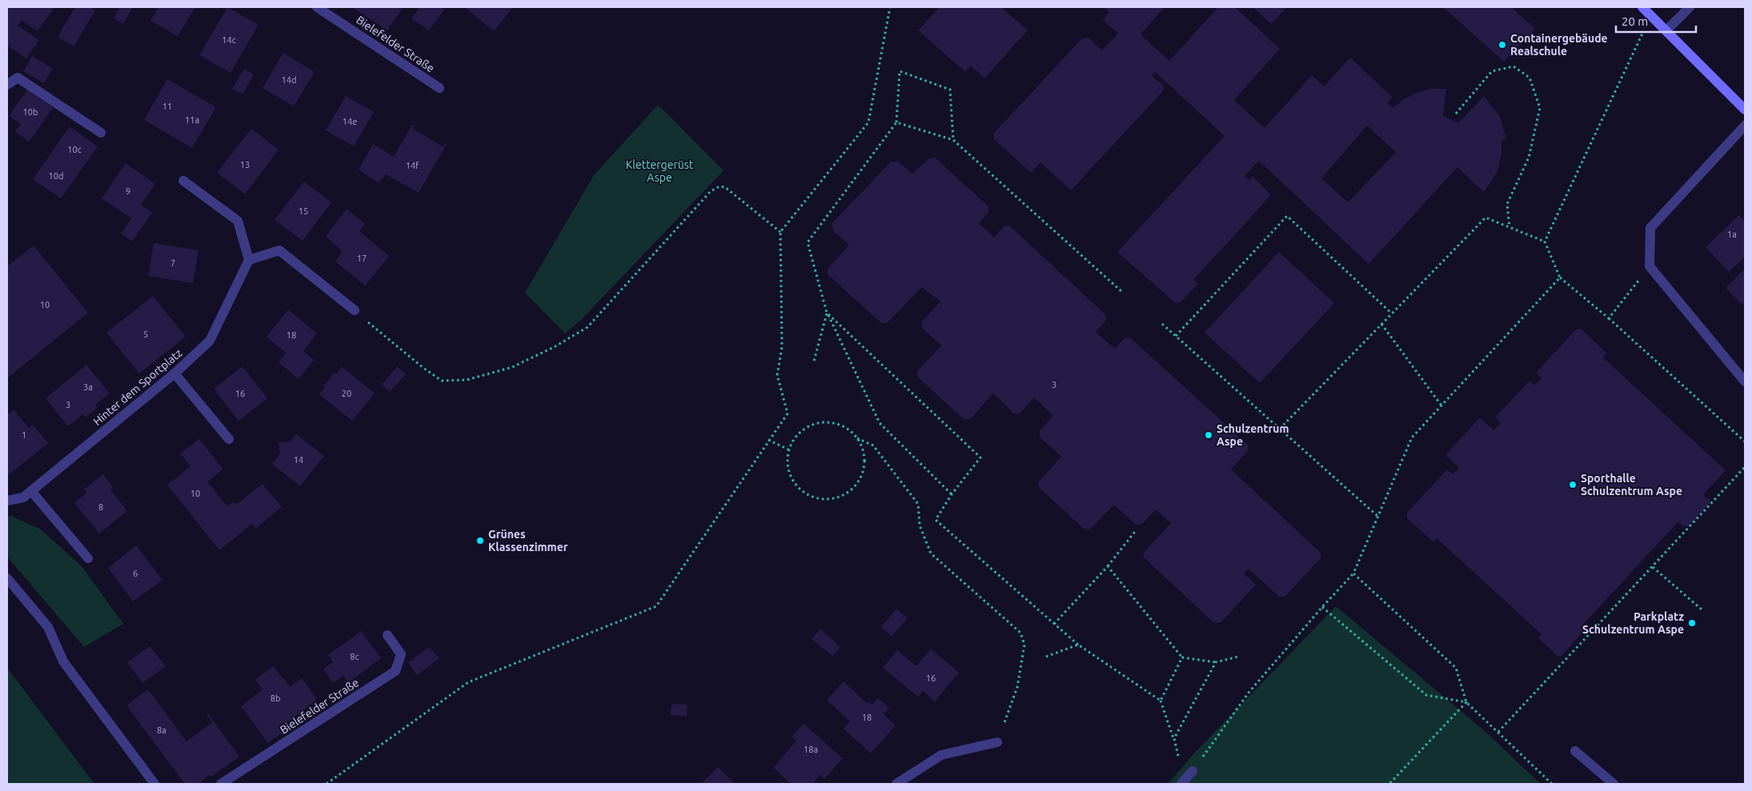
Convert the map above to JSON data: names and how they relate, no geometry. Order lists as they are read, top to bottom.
{
  "streets": {
    "street": ["Bielefelder Straße", "Hinter dem Sportplatz"]
  },
  "parks": ["Klettergerüst Aspe"],
  "places": [
    "Containergebäude Realschule",
    "Schulzentrum Aspe",
    "Sporthalle Schulzentrum Aspe",
    "Grünes Klassenzimmer",
    "Parkplatz Schulzentrum Aspe"
  ],
  "house_numbers": [
    "14c",
    "14d",
    "11",
    "10b",
    "11a",
    "14e",
    "10c",
    "13",
    "14f",
    "10d",
    "9",
    "15",
    "1a",
    "17",
    "7",
    "10",
    "5",
    "18",
    "3",
    "3a",
    "16",
    "20",
    "3",
    "1",
    "14",
    "10",
    "8",
    "6",
    "8c",
    "16",
    "8b",
    "18",
    "8a",
    "18a"
  ],
  "scale_bar": "20 m"
}
